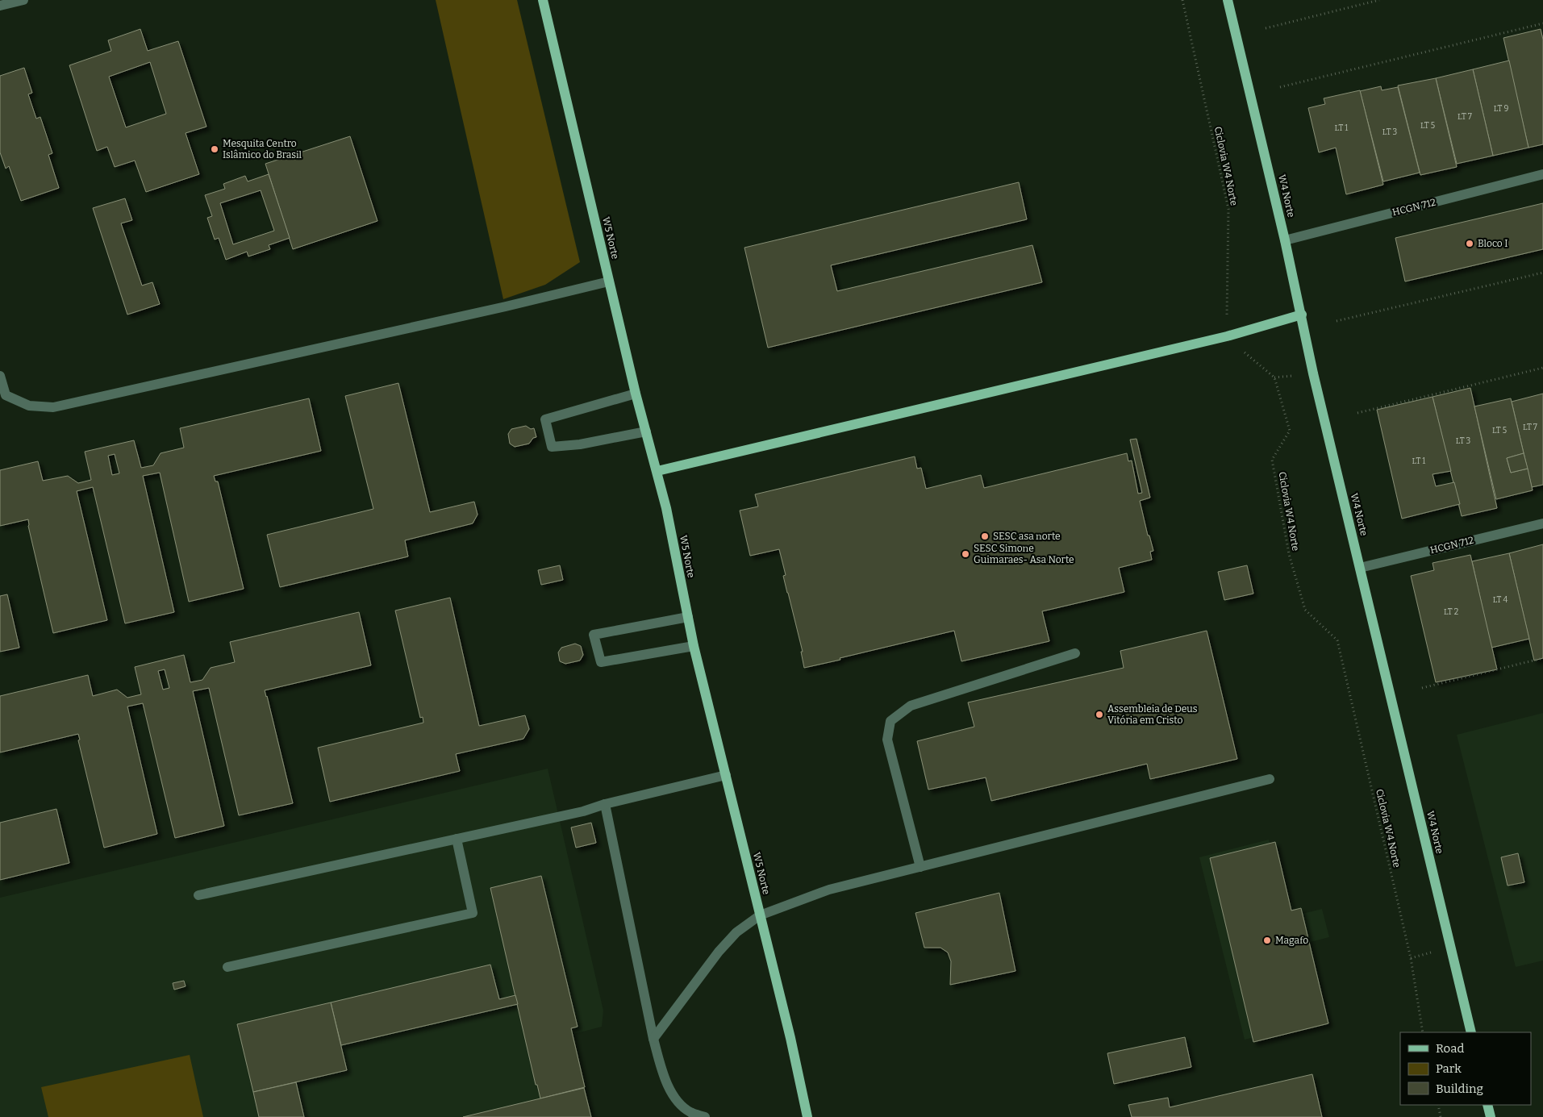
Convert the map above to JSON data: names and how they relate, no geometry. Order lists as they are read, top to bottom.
{
  "streets": {
    "main road": ["W4 Norte", "W5 Norte"],
    "street": ["HCGN 712"],
    "path": ["Ciclovia W4 Norte"]
  },
  "crossings": [
    ["W4 Norte", "HCGN 712"]
  ],
  "places": [
    "Mesquita Centro Islâmico do Brasil",
    "Bloco I",
    "SESC asa norte",
    "SESC Simone Guimaraes- Asa Norte",
    "Assembleia de Deus Vitória em Cristo",
    "Magafo"
  ],
  "house_numbers": [
    "LT 9",
    "LT 7",
    "LT 5",
    "LT 1",
    "LT 3",
    "LT 7",
    "LT 5",
    "LT 3",
    "LT 1",
    "LT 4",
    "LT 2"
  ],
  "legend": ["Road", "Park", "Building"]
}
